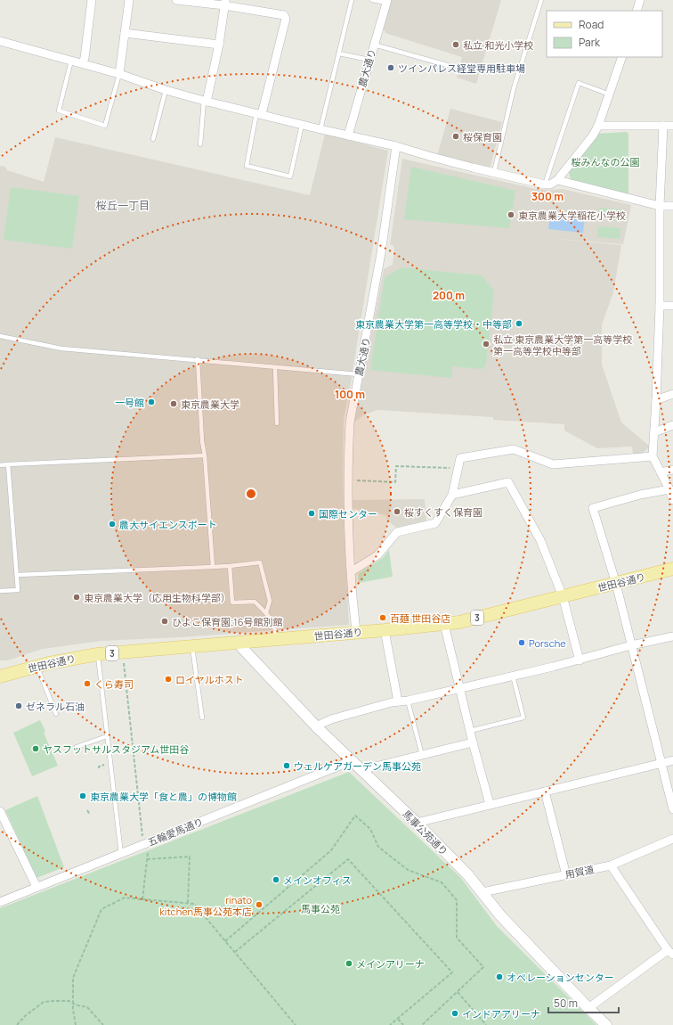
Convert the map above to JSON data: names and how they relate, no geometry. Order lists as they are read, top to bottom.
{
  "streets": {
    "main road": ["世田谷通り", "3"],
    "street": [
      "農大通り",
      "五輪愛馬通り",
      "馬事公苑通り",
      "用賀道"
    ]
  },
  "crossings": [
    ["農大通り", "世田谷通り"],
    ["世田谷通り", "馬事公苑通り"],
    ["五輪愛馬通り", "馬事公苑通り"],
    ["馬事公苑通り", "用賀道"]
  ],
  "districts": ["桜丘一丁目"],
  "parks": ["桜みんなの公園", "馬事公苑"],
  "places": [
    "私立 和光小学校",
    "ツインパレス経堂専用駐車場",
    "桜保育園",
    "東京農業大学稲花小学校",
    "東京農業大学第一高等学校・中等部",
    "私立 東京農業大学第一高等学校 第一高等学校中等部",
    "一号館",
    "東京農業大学",
    "桜すくすく保育園",
    "国際センター",
    "農大サイエンスポート",
    "東京農業大学（応用生物科学部）",
    "百麺 世田谷店",
    "ひよこ保育園;16号館別館",
    "Porsche",
    "ロイヤルホスト",
    "くら寿司",
    "ゼネラル石油",
    "ヤスフットサルスタジアム世田谷",
    "ウェルケアガーデン馬事公苑",
    "東京農業大学「食と農」の博物館",
    "メインオフィス",
    "rinato kitchen馬事公苑本店",
    "メインアリーナ",
    "オペレーションセンター",
    "インドアアリーナ"
  ],
  "legend": ["Road", "Park"],
  "scale_bar": "50 m",
  "rings": ["300 m", "200 m", "100 m"]
}
